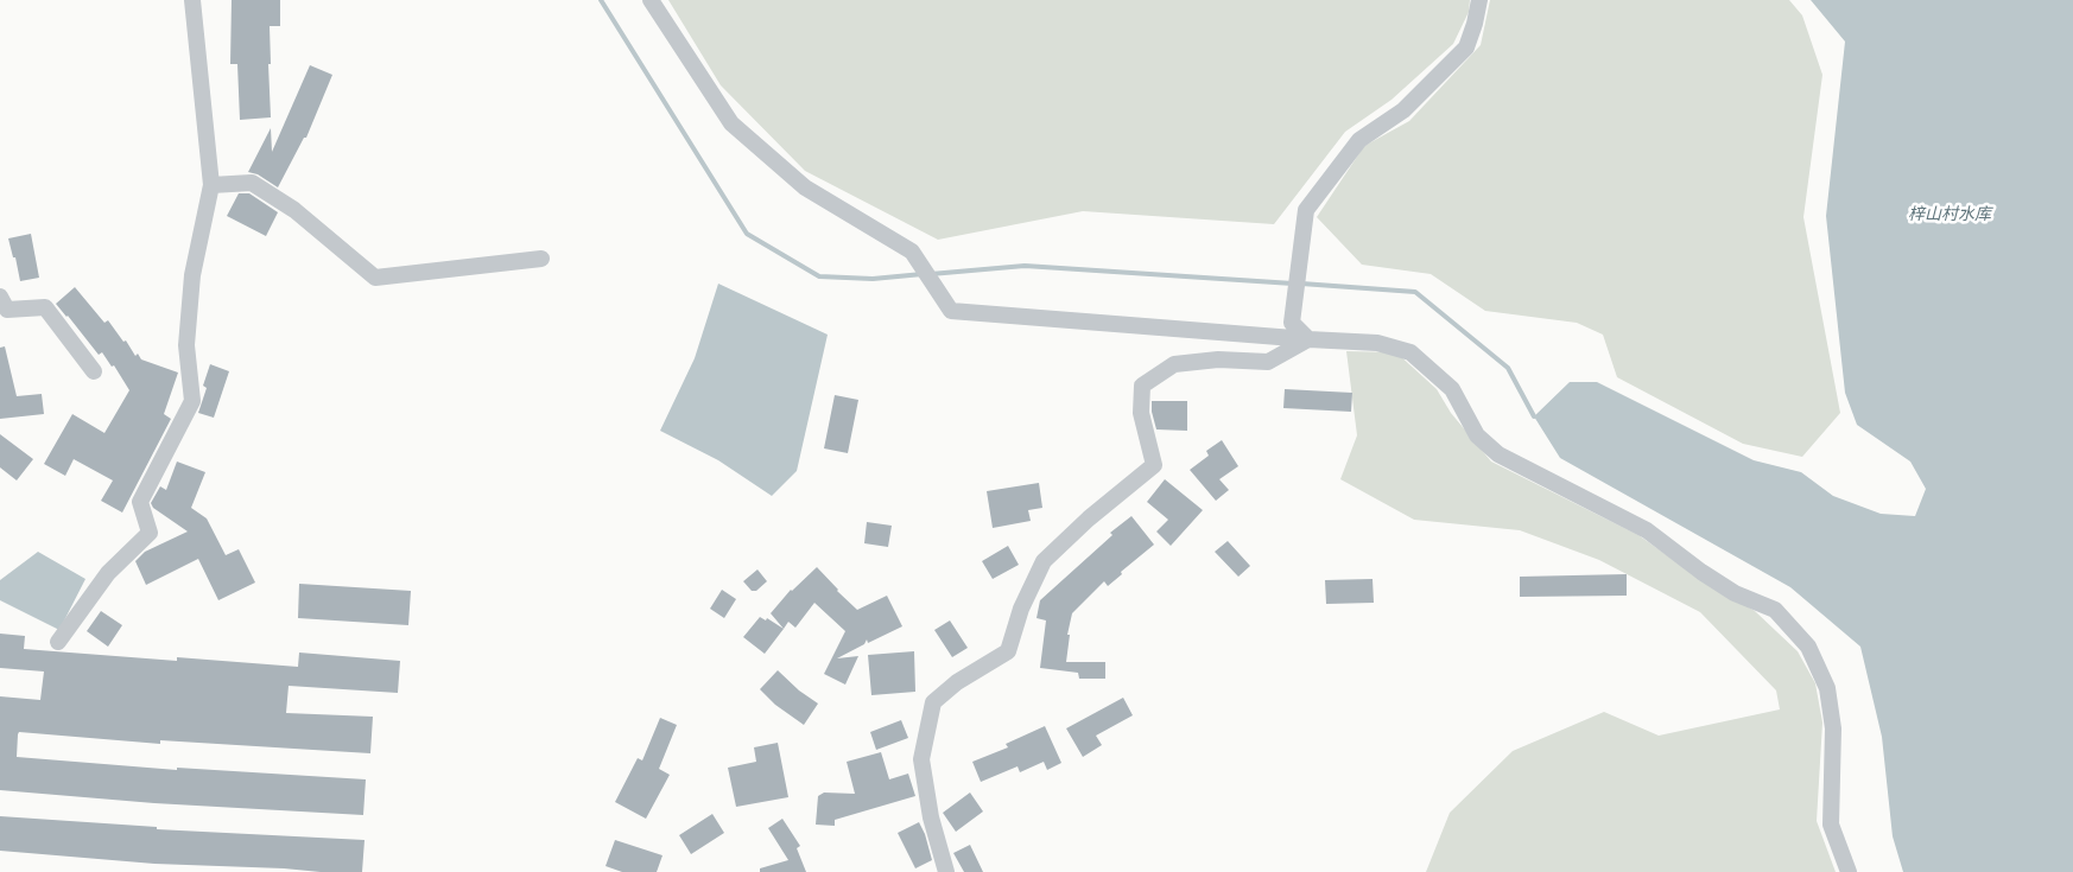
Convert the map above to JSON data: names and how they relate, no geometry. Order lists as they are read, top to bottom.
{
  "water": ["梓山村水库"]
}
